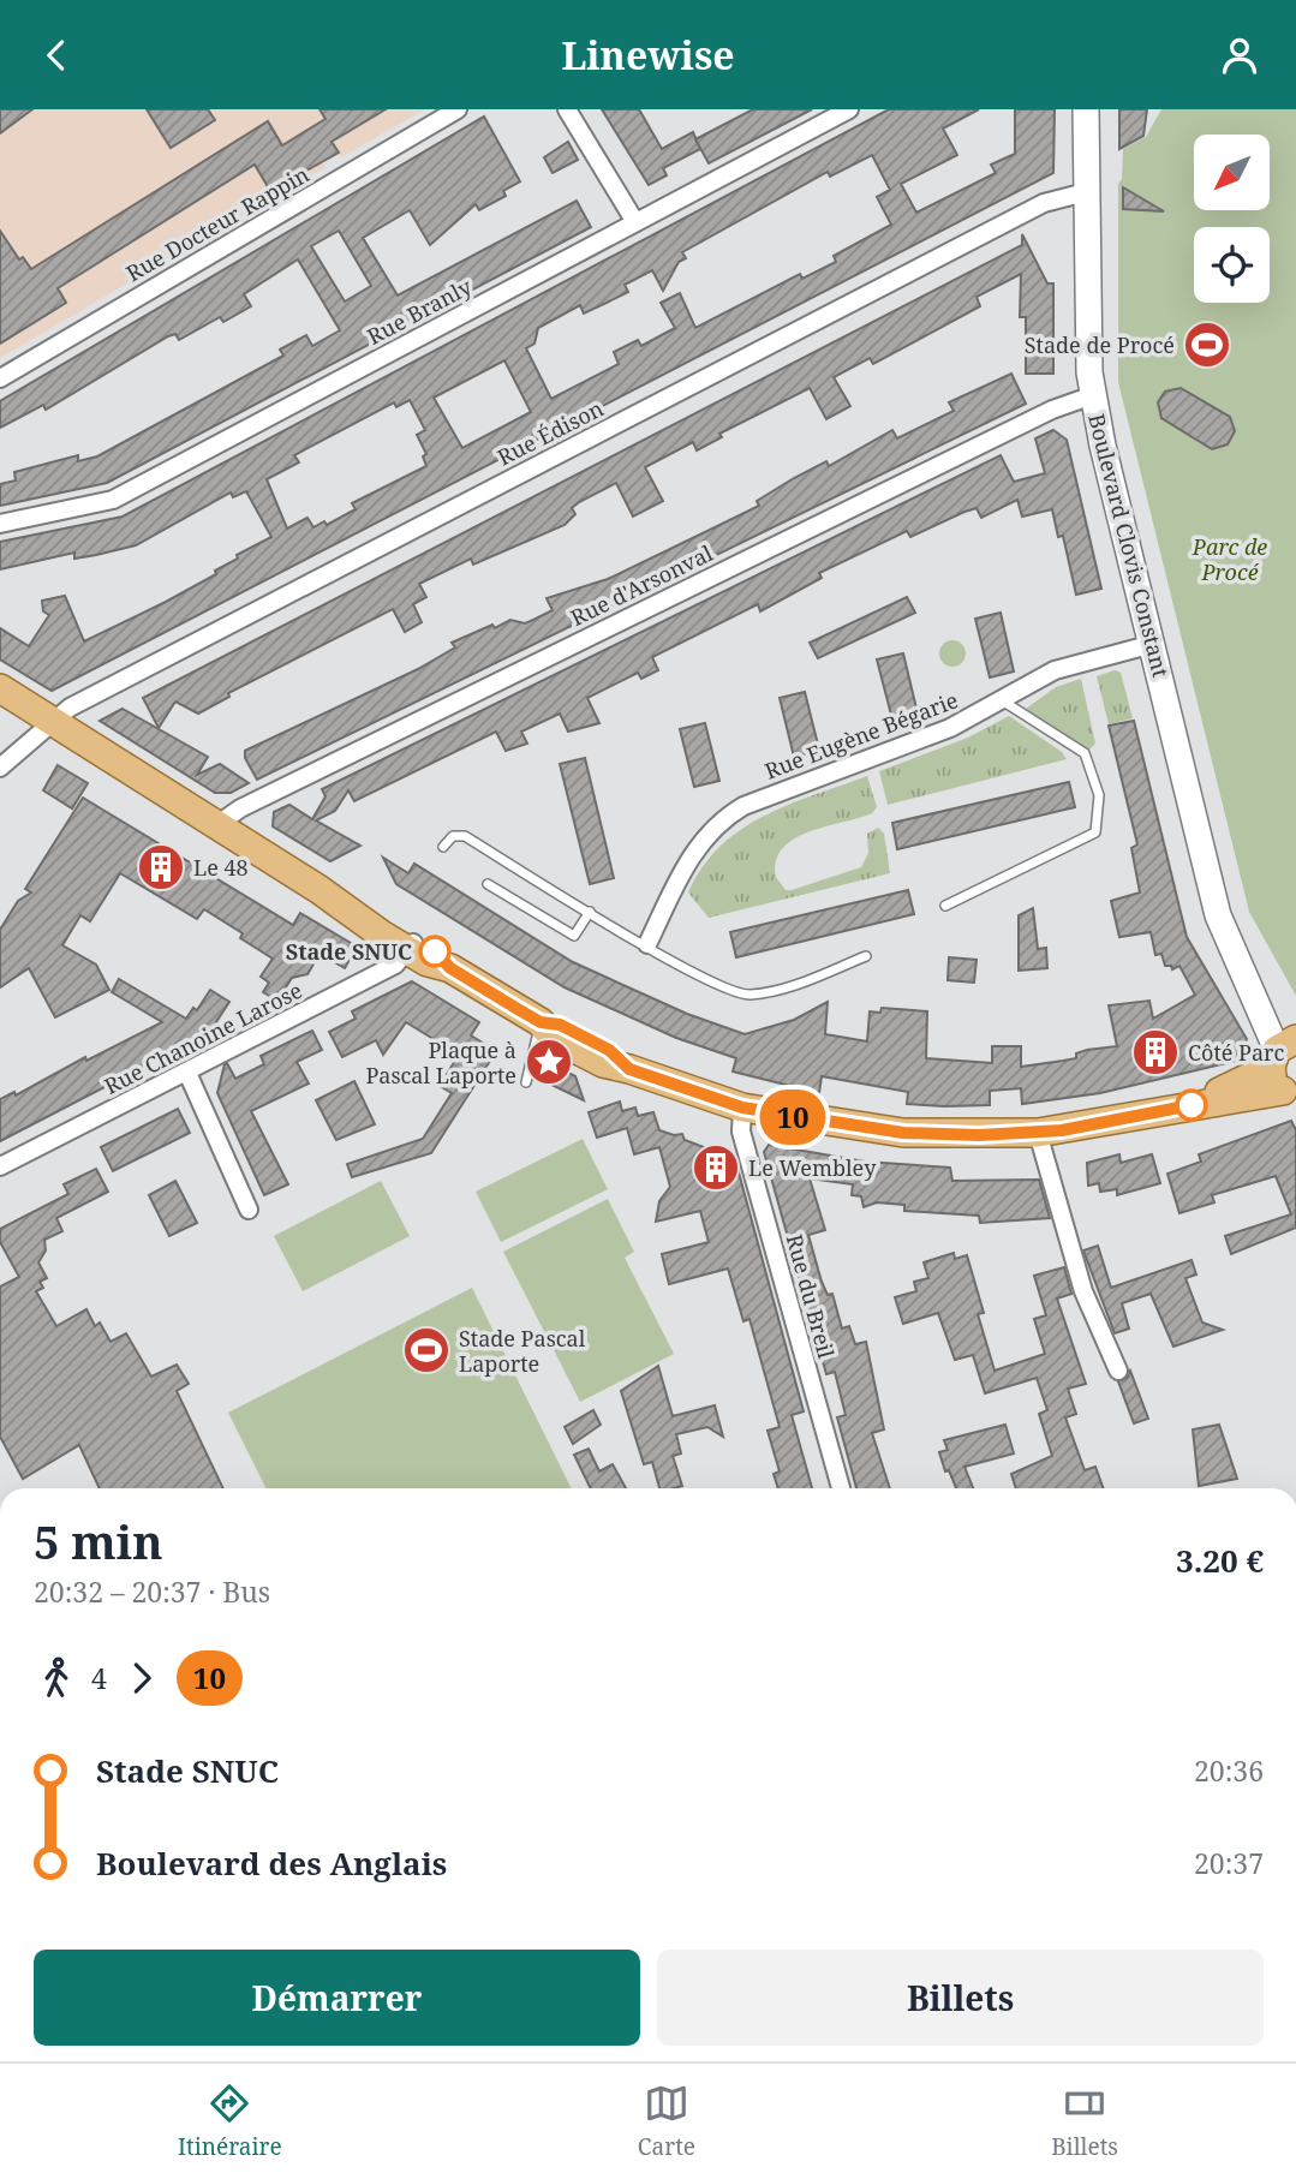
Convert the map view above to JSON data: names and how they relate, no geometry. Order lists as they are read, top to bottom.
{
  "streets": {
    "street": [
      "Rue Docteur Rappin",
      "Rue Branly",
      "Rue Édison",
      "Boulevard Clovis Constant",
      "Rue d'Arsonval",
      "Rue Eugène Bégarie",
      "Rue Chanoine Larose",
      "Rue du Breil"
    ]
  },
  "crossings": [
    ["Rue Édison", "Boulevard Clovis Constant"],
    ["Boulevard Clovis Constant", "Rue d'Arsonval"],
    ["Boulevard Clovis Constant", "Rue Eugène Bégarie"]
  ],
  "parks": ["Parc de Procé"],
  "places": {
    "sports": ["Stade de Procé", "Stade Pascal Laporte"],
    "building": ["Le 48", "Côté Parc", "Le Wembley"],
    "other": ["Stade SNUC"],
    "place": ["Plaque à Pascal Laporte"]
  },
  "lines": ["bus line 10"],
  "north": "bottom left",
  "page": {
    "header": "Linewise",
    "on_map": "10",
    "heading": ["5 min", "20:32 – 20:37 · Bus", "3.20 €"],
    "legs": ["4", "10"],
    "list": [
      {
        "name": "Stade SNUC",
        "value": "20:36"
      },
      {
        "name": "Boulevard des Anglais",
        "value": "20:37"
      }
    ],
    "buttons": ["Démarrer", "Billets"],
    "tabs": ["Itinéraire", "Carte", "Billets"]
  }
}
